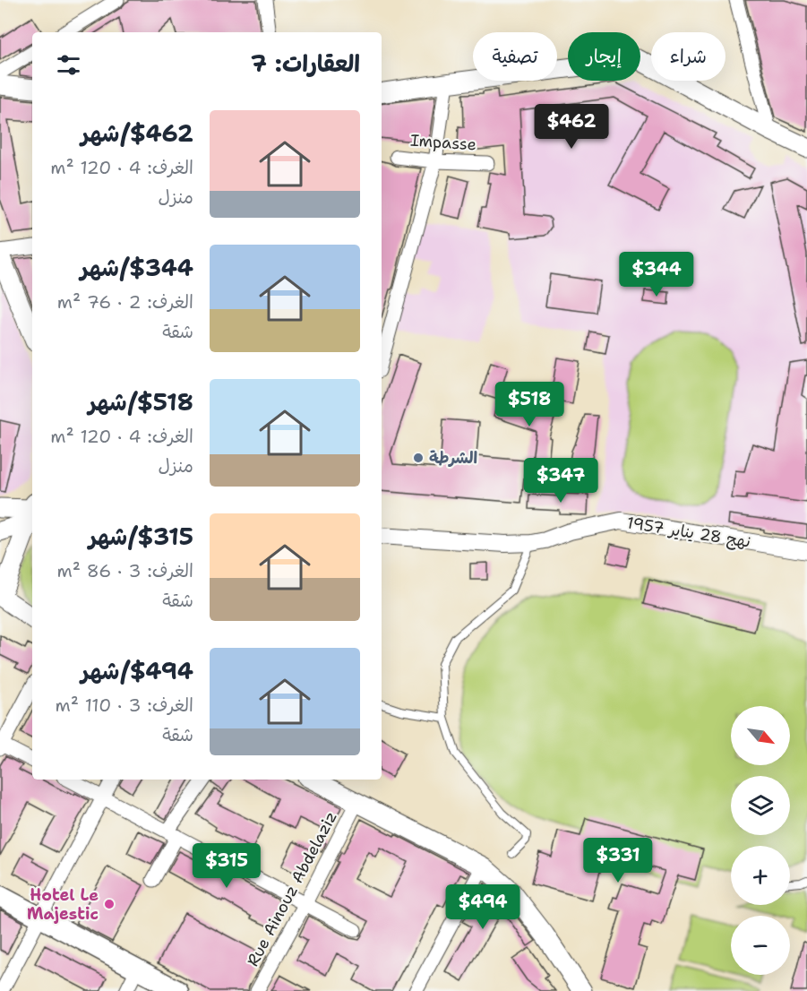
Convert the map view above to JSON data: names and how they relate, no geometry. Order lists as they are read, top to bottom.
{
  "streets": {
    "street": ["Impasse", "نهج 28 يناير 1957", "Rue Ainouz Abdelaziz"]
  },
  "places": ["الشرطة", "Hotel Le Majestic"],
  "north": "bottom right",
  "page": {
    "chip": ["شراء", "إيجار", "تصفية"],
    "heading": "العقارات: 7",
    "list": [
      {
        "name": "$462/شهر",
        "note": "الغرف: 4 · 120 m² · منزل"
      },
      {
        "name": "$344/شهر",
        "note": "الغرف: 2 · 76 m² · شقة"
      },
      {
        "name": "$518/شهر",
        "note": "الغرف: 4 · 120 m² · منزل"
      },
      {
        "name": "$315/شهر",
        "note": "الغرف: 3 · 86 m² · شقة"
      },
      {
        "name": "$494/شهر",
        "note": "الغرف: 3 · 110 m² · شقة"
      }
    ],
    "price": [
      "$462",
      "$344",
      "$518",
      "$347",
      "$331",
      "$315",
      "$494"
    ],
    "map_buttons": ["+", "−"]
  }
}
